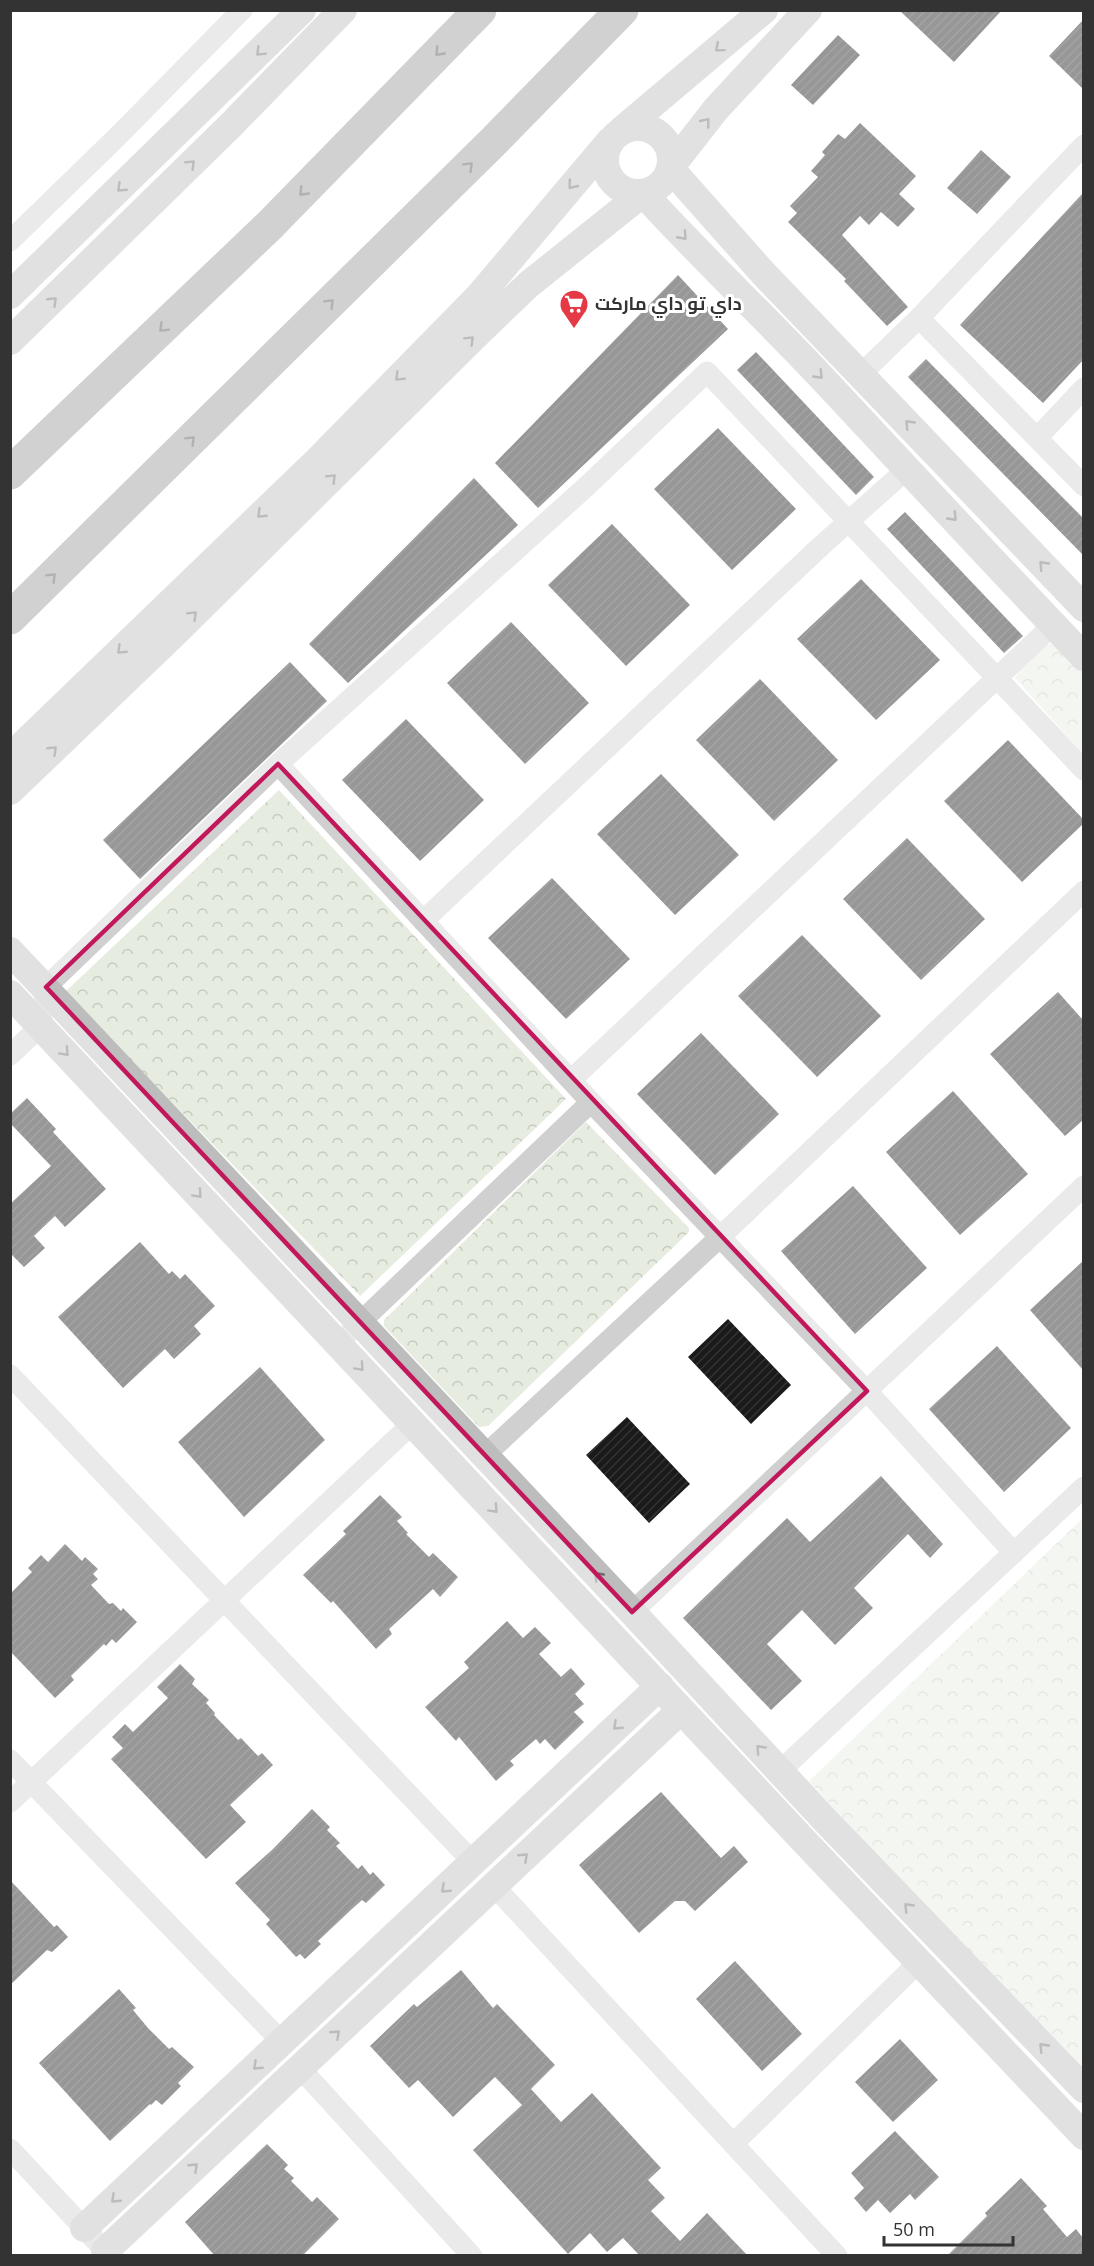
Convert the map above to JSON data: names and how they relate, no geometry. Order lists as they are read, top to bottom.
{
  "places": {
    "supermarket": ["داي تو داي ماركت"]
  },
  "scale_bar": "50 m"
}
